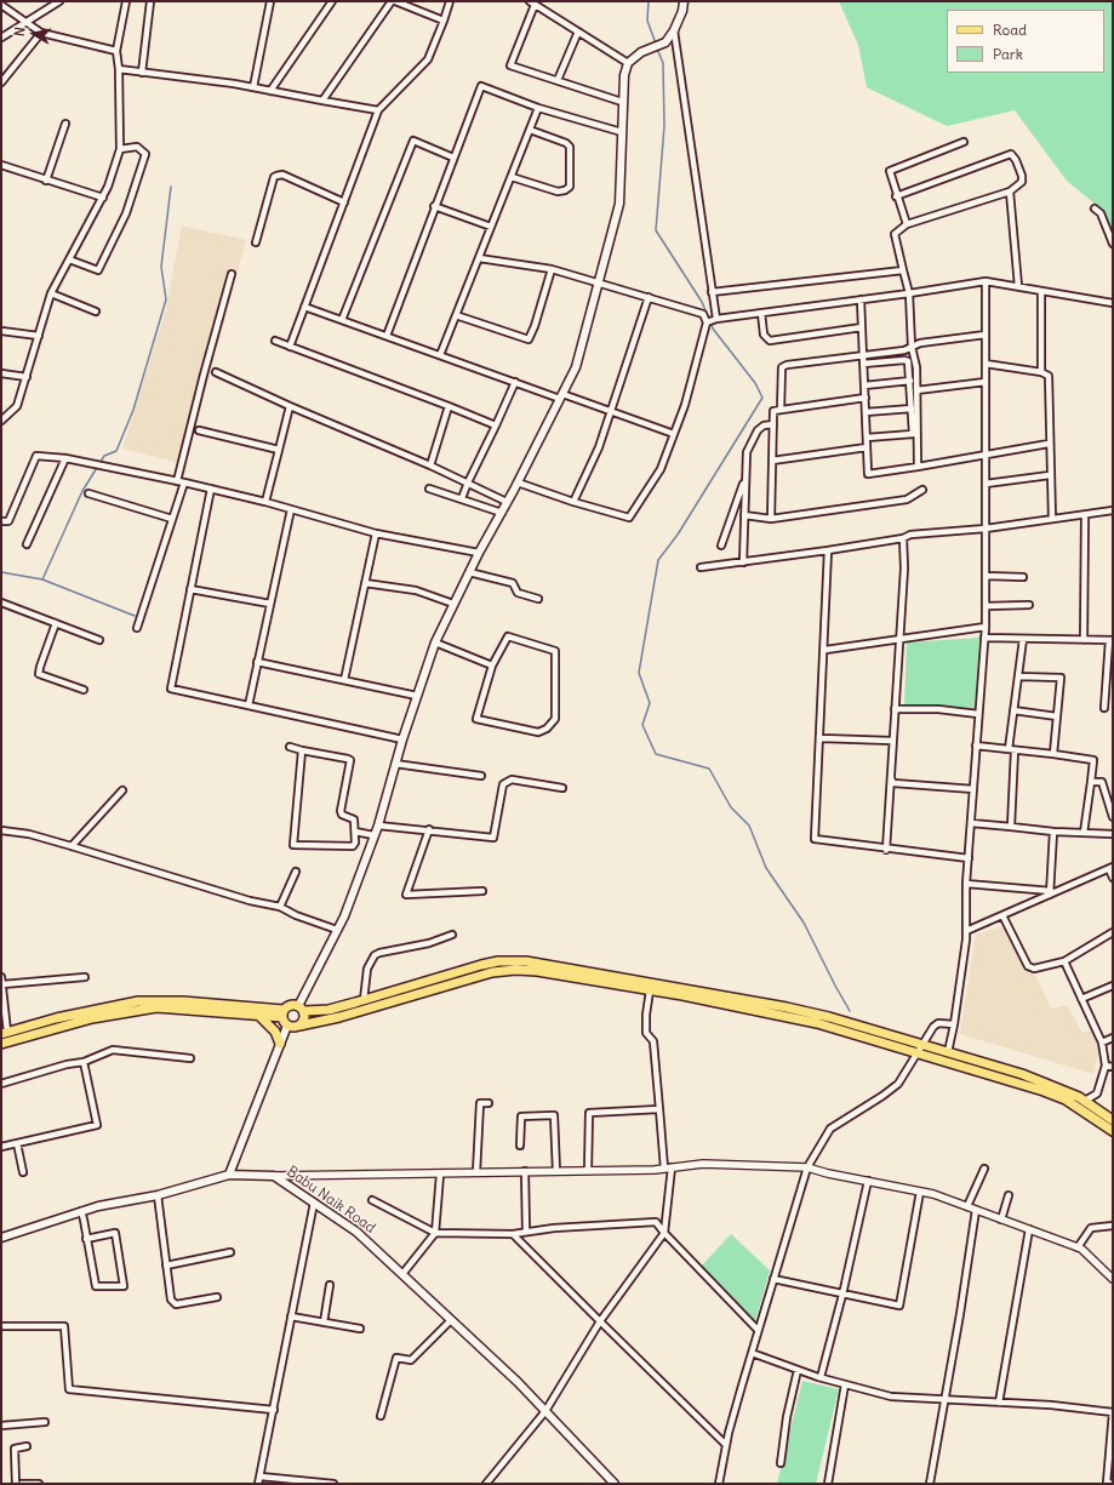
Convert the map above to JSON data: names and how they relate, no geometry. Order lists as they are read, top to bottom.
{
  "streets": {
    "main road": ["Babu Naik Road"]
  },
  "legend": ["Road", "Park"],
  "north": "left"
}
